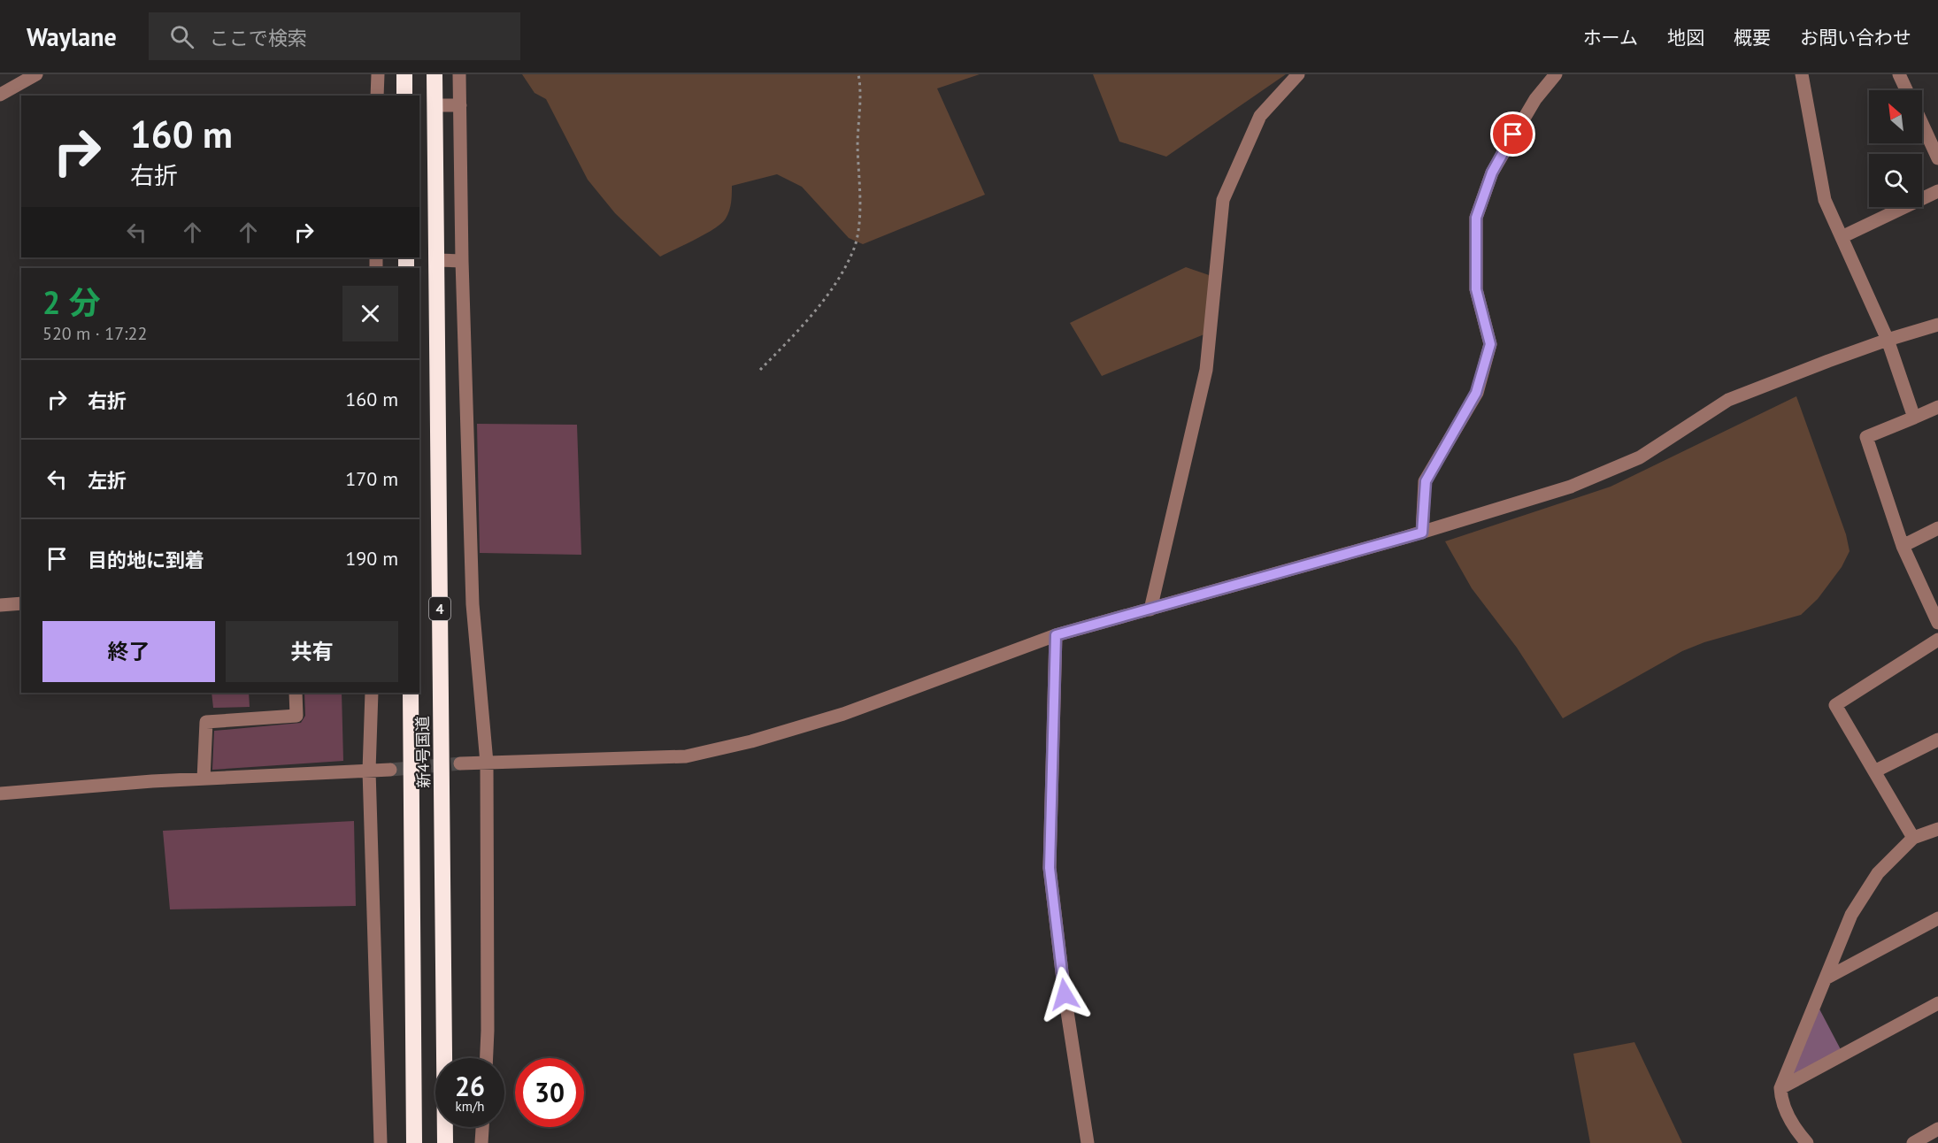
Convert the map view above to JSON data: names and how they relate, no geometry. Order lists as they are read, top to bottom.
{
  "streets": {
    "highway": ["4", "新4号国道"]
  },
  "north": "top left",
  "page": {
    "header": "Waylane",
    "search": "ここで検索",
    "nav": [
      "ホーム",
      "地図",
      "概要",
      "お問い合わせ"
    ],
    "turn": ["160 m", "右折"],
    "heading": ["2 分", "520 m · 17:22"],
    "list": [
      {
        "name": "右折",
        "value": "160 m"
      },
      {
        "name": "左折",
        "value": "170 m"
      },
      {
        "name": "目的地に到着",
        "value": "190 m"
      }
    ],
    "buttons": ["終了", "共有"],
    "speed": "26 km/h",
    "limit": "30"
  }
}
